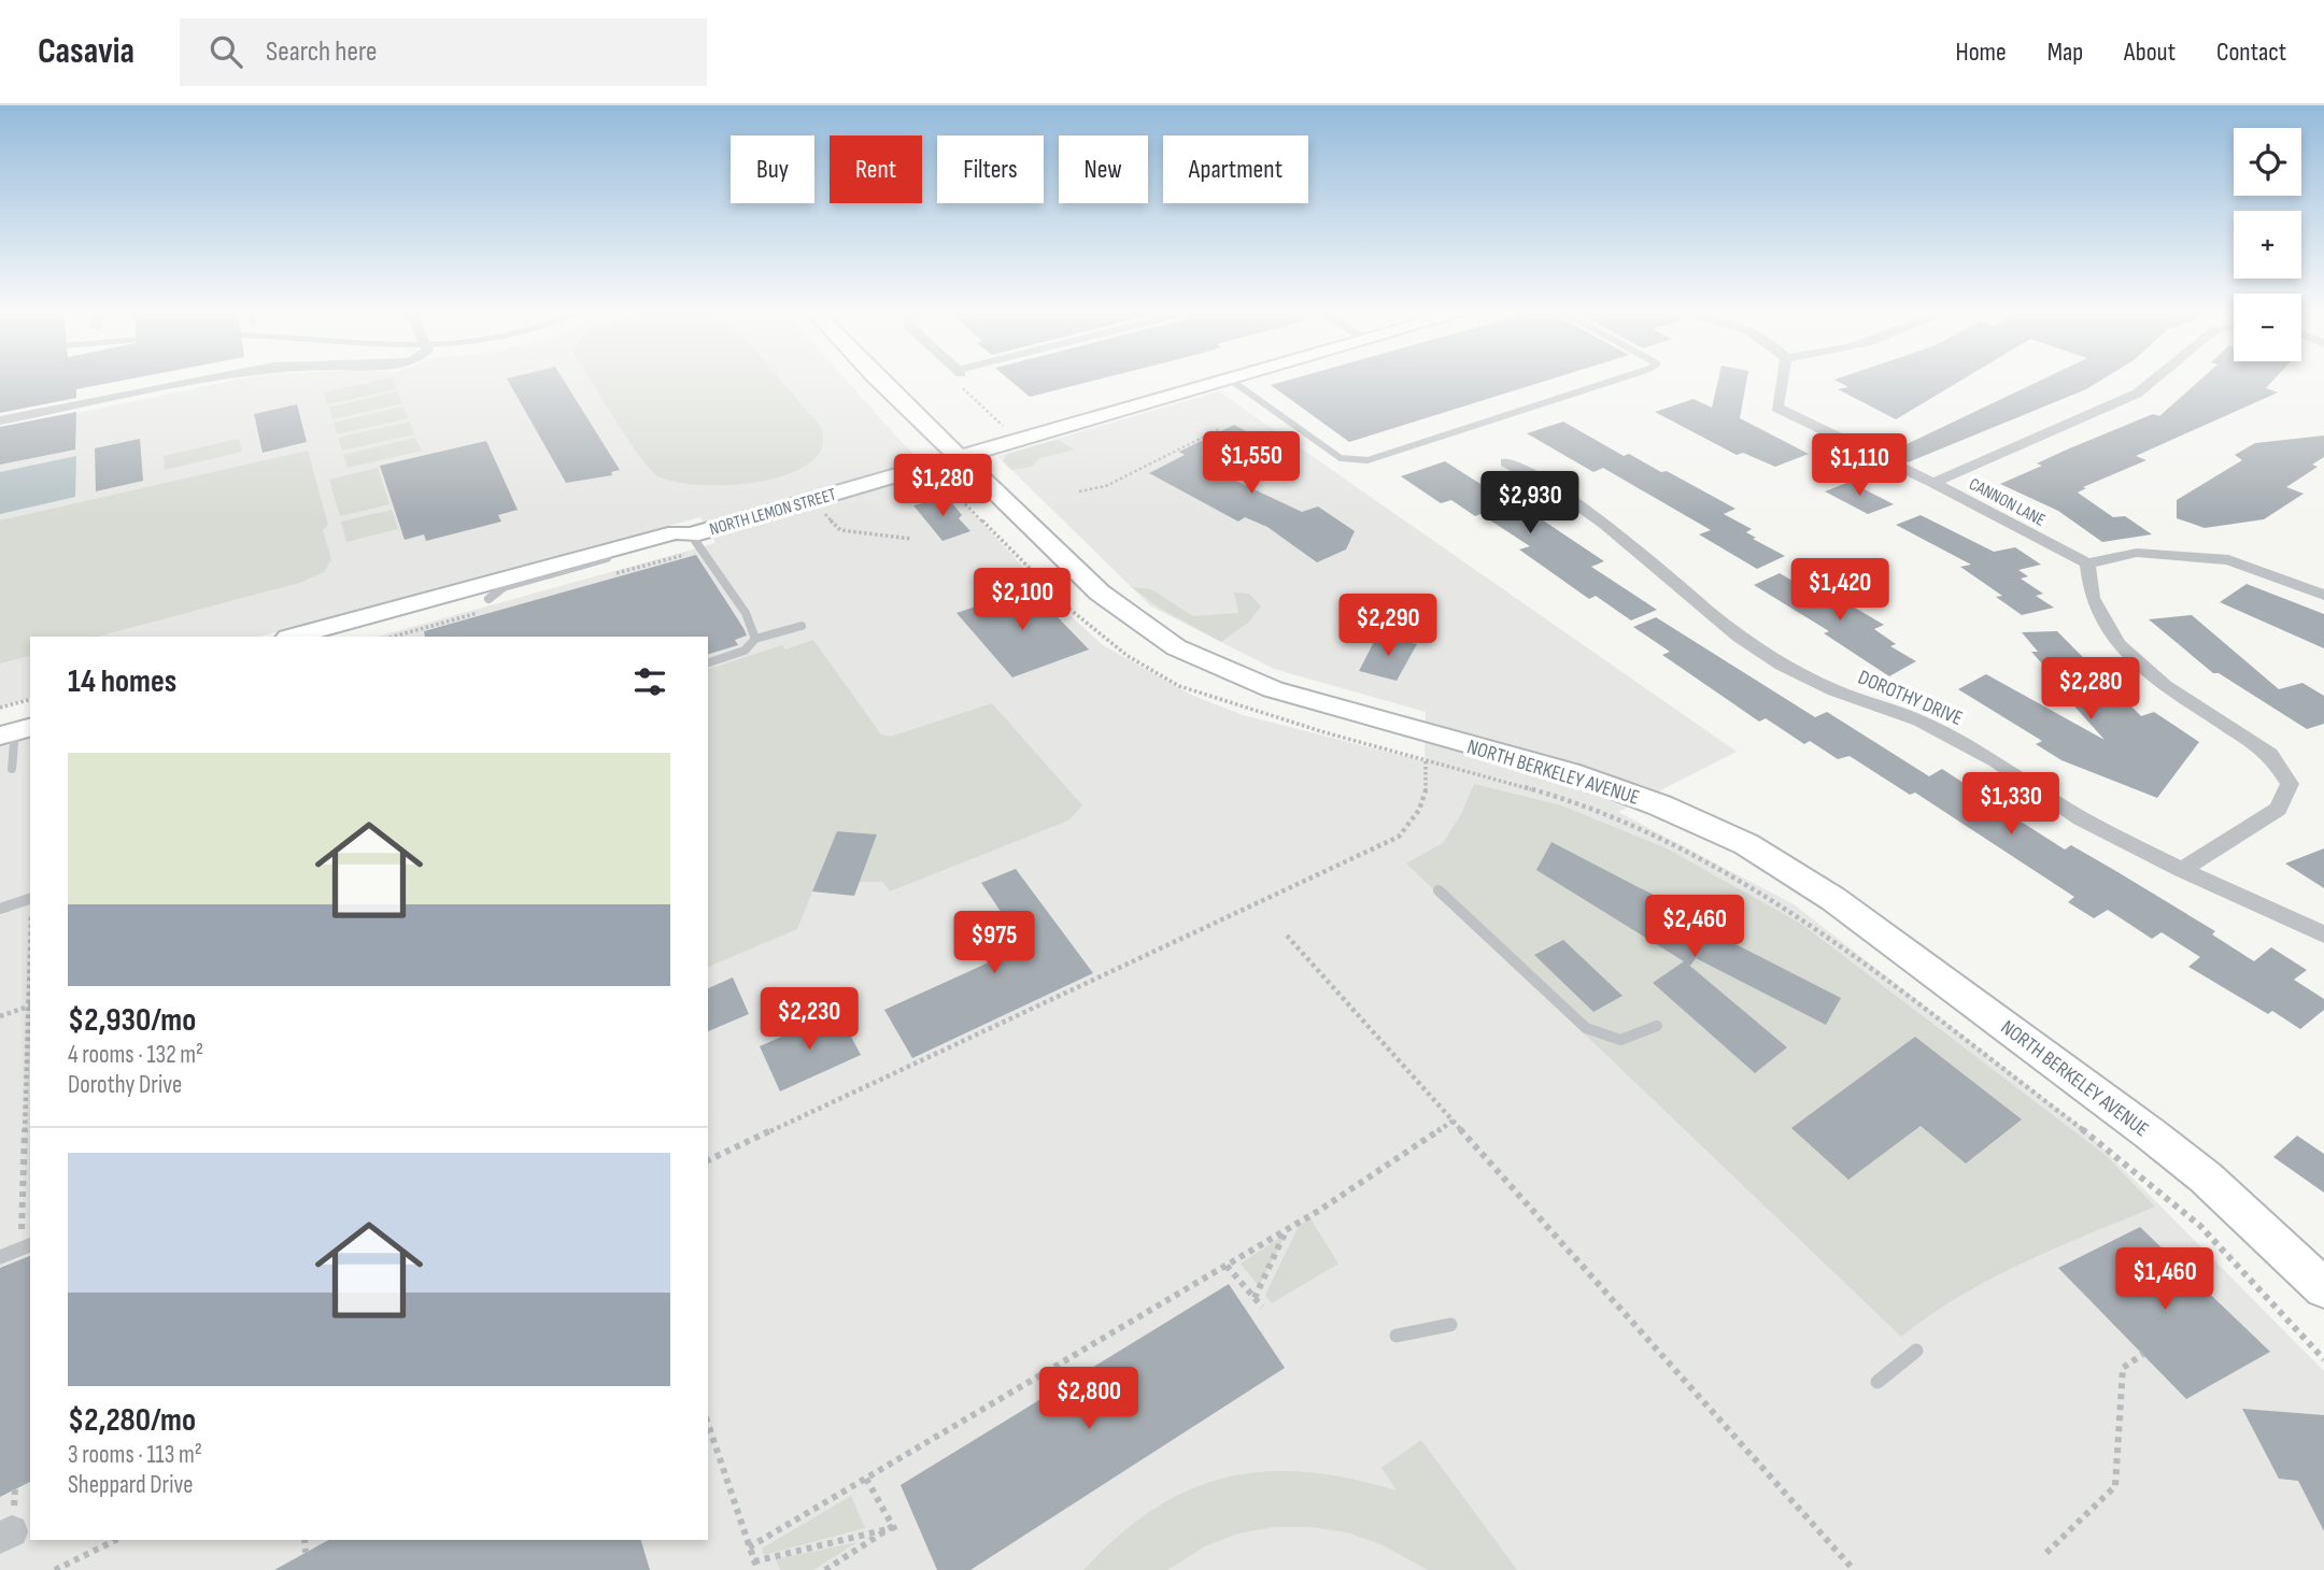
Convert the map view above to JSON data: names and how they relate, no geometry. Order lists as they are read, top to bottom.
{
  "streets": {
    "street": [
      "CANNON LANE",
      "NORTH LEMON STREET",
      "DOROTHY DRIVE",
      "NORTH BERKELEY AVENUE"
    ]
  },
  "crossings": [
    ["NORTH LEMON STREET", "NORTH BERKELEY AVENUE"]
  ],
  "page": {
    "header": "Casavia",
    "search": "Search here",
    "nav": [
      "Home",
      "Map",
      "About",
      "Contact"
    ],
    "map_buttons": ["+", "−"],
    "chip": [
      "Buy",
      "Rent",
      "Filters",
      "New",
      "Apartment"
    ],
    "price": [
      "$1,550",
      "$1,110",
      "$1,280",
      "$2,930",
      "$1,420",
      "$2,100",
      "$2,290",
      "$2,280",
      "$1,330",
      "$2,460",
      "$975",
      "$2,230",
      "$1,460",
      "$2,800"
    ],
    "heading": "14 homes",
    "list": [
      {
        "name": "$2,930/mo",
        "note": "4 rooms · 132 m² · Dorothy Drive"
      },
      {
        "name": "$2,280/mo",
        "note": "3 rooms · 113 m² · Sheppard Drive"
      }
    ]
  }
}
